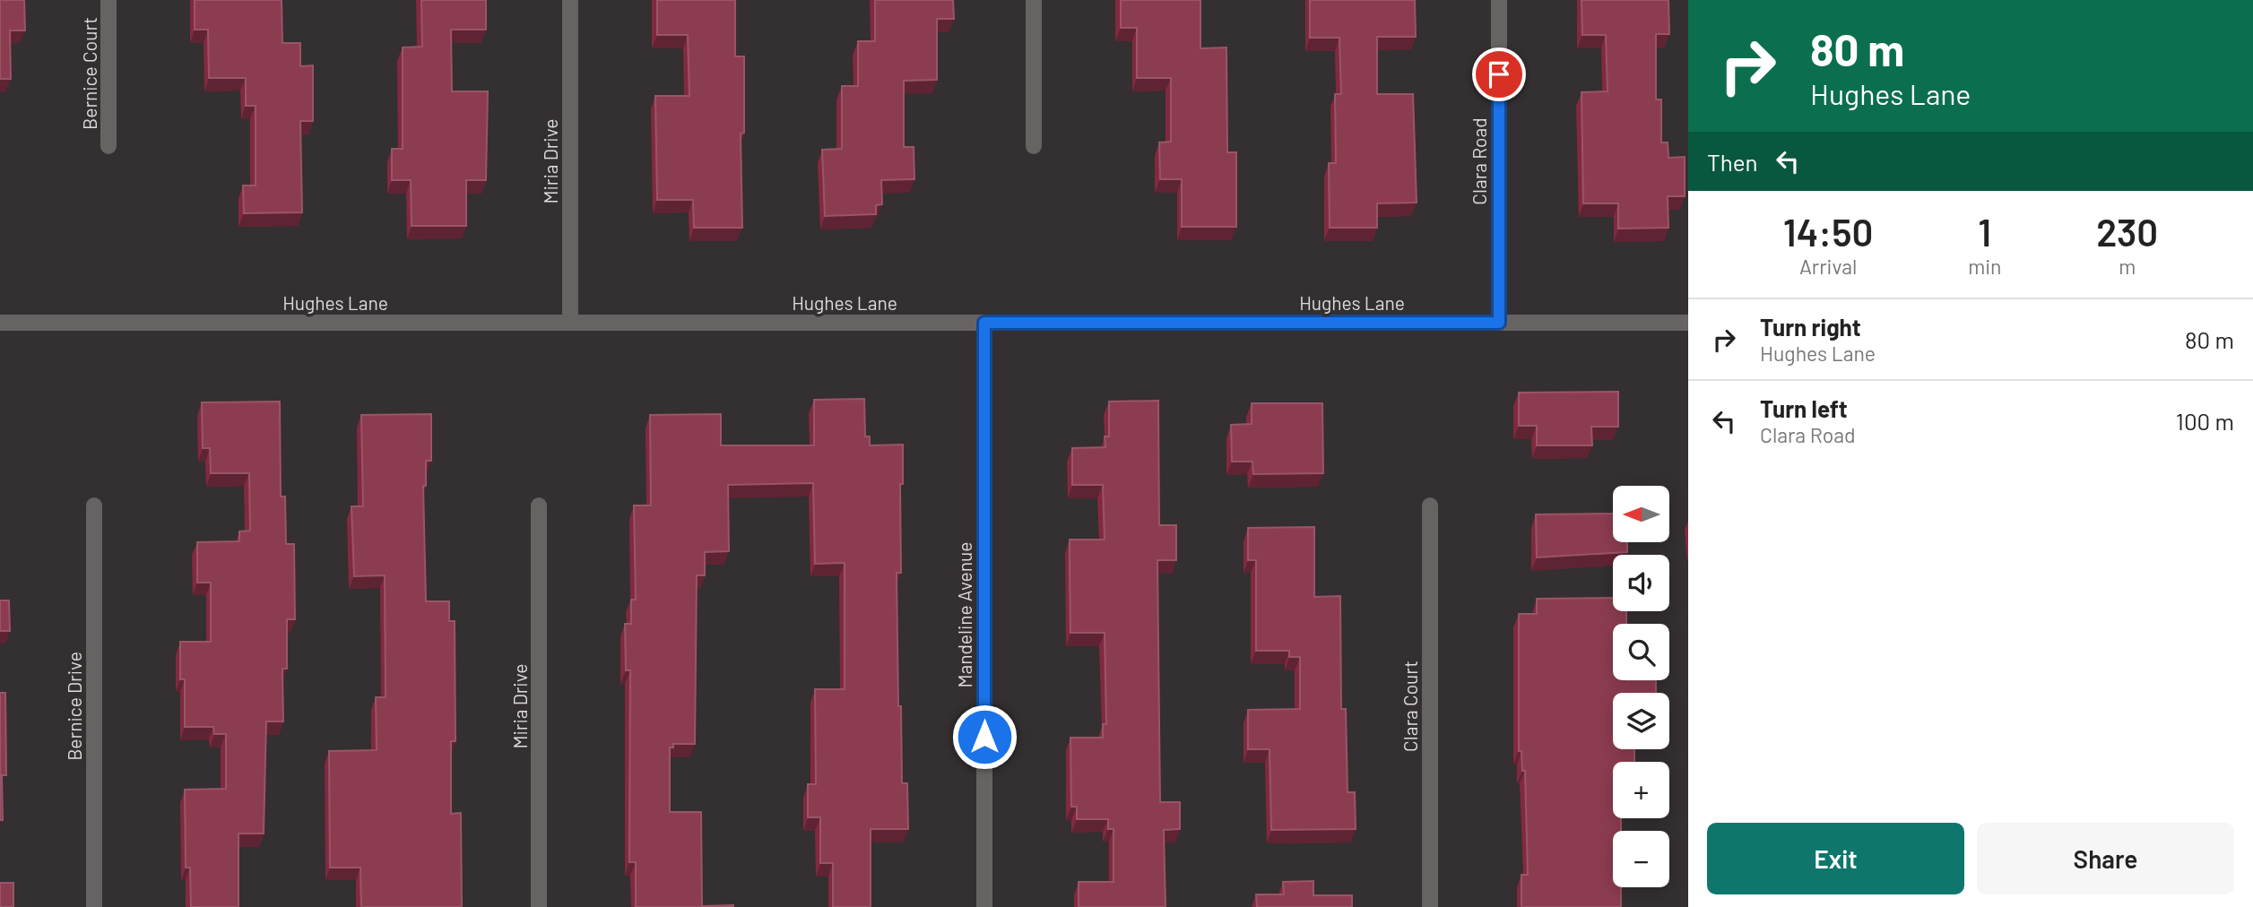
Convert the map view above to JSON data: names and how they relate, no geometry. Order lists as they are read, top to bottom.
{
  "streets": {
    "street": [
      "Bernice Court",
      "Miria Drive",
      "Clara Road",
      "Hughes Lane",
      "Mandeline Avenue",
      "Bernice Drive",
      "Clara Court"
    ]
  },
  "crossings": [
    ["Miria Drive", "Hughes Lane"],
    ["Clara Road", "Hughes Lane"],
    ["Hughes Lane", "Mandeline Avenue"]
  ],
  "north": "left",
  "page": {
    "turn": ["80 m", "Hughes Lane"],
    "then": "Then",
    "eta": [
      "14:50",
      "Arrival",
      "1",
      "min",
      "230",
      "m"
    ],
    "list": [
      {
        "name": "Turn right",
        "note": "Hughes Lane",
        "value": "80 m"
      },
      {
        "name": "Turn left",
        "note": "Clara Road",
        "value": "100 m"
      }
    ],
    "map_buttons": ["+", "−"],
    "buttons": ["Exit", "Share"]
  }
}
